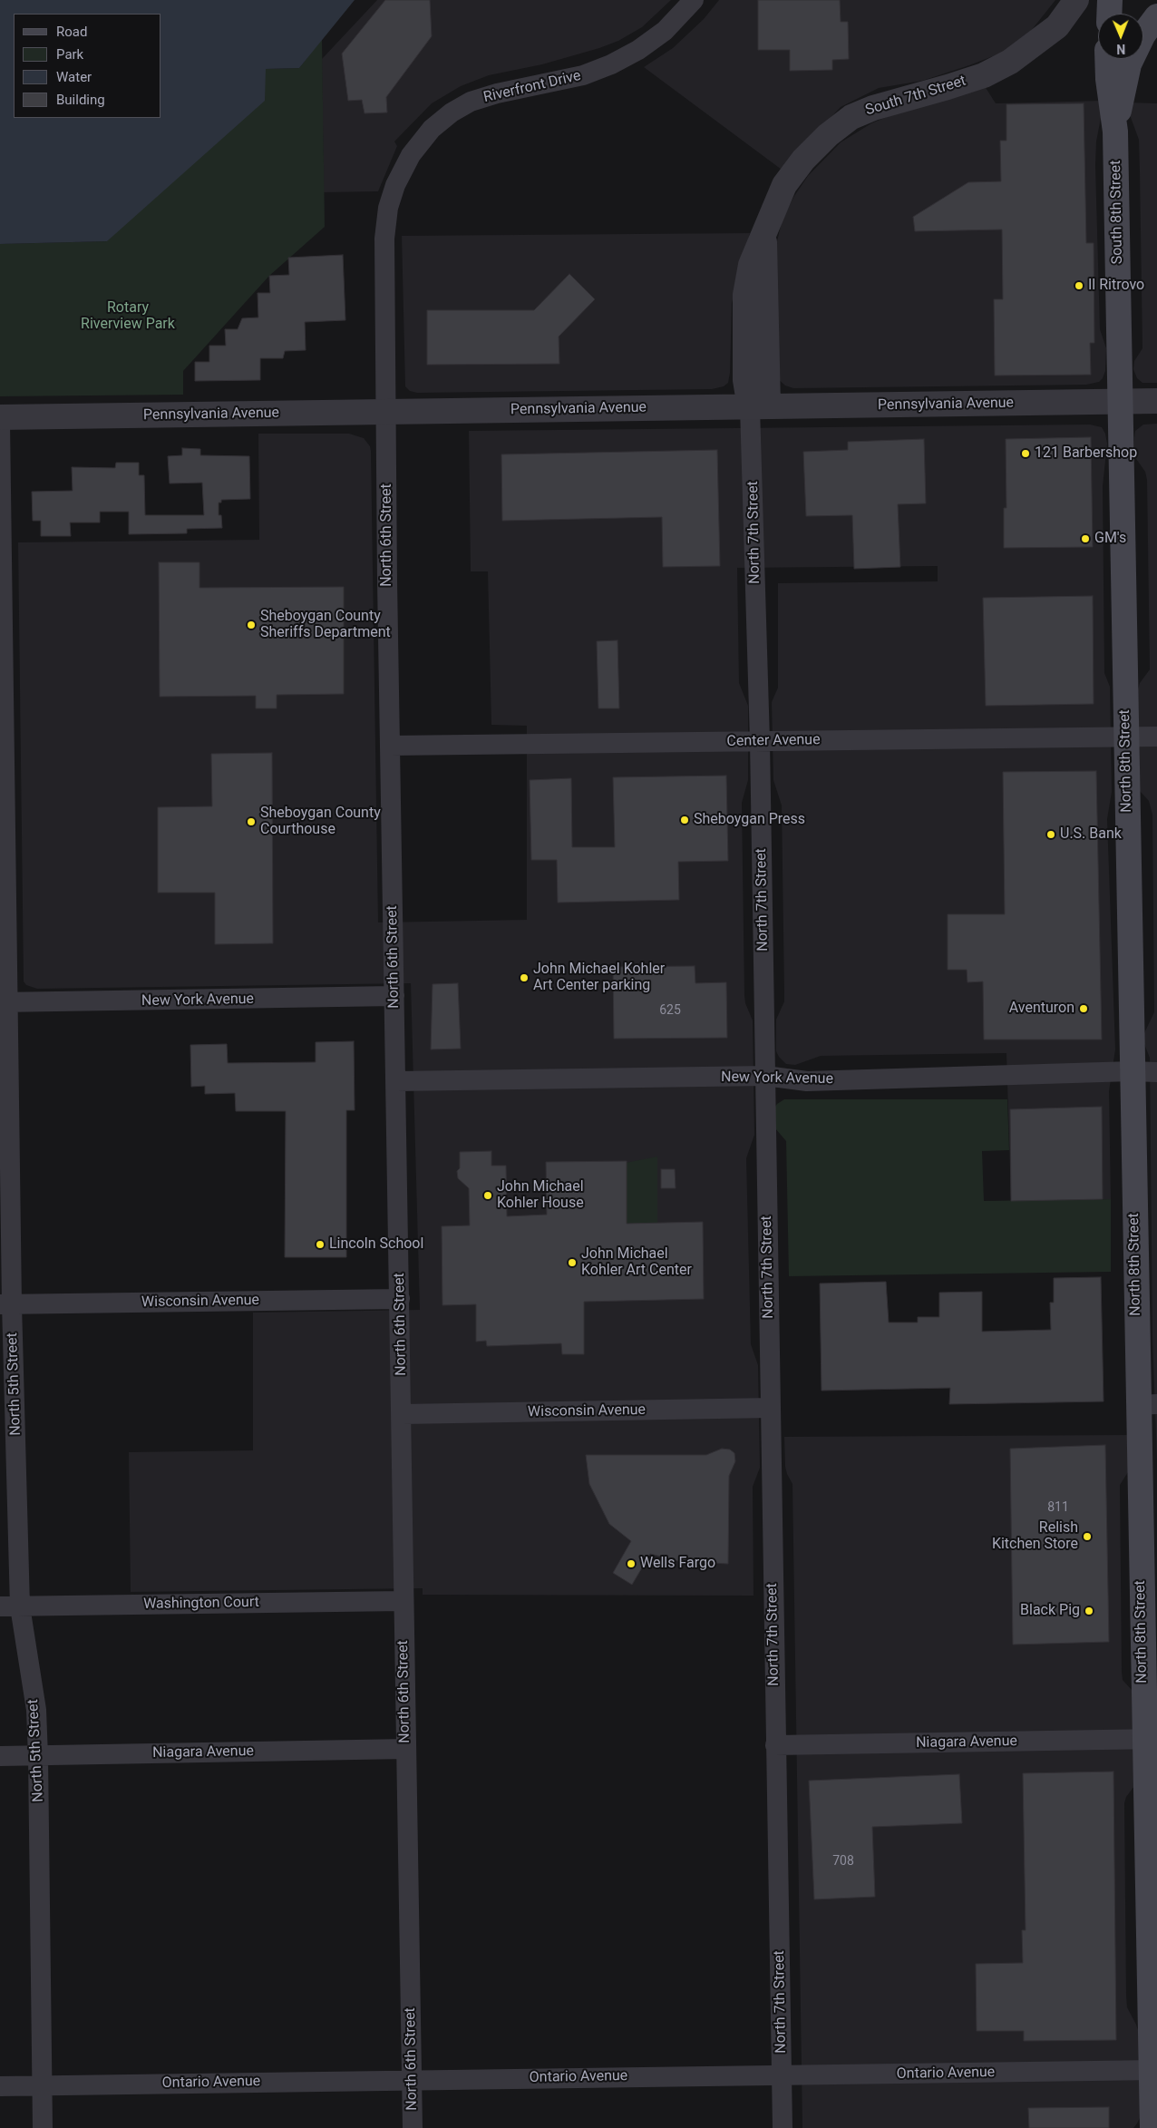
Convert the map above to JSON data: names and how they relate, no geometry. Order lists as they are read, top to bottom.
{
  "streets": {
    "main road": ["South 8th Street", "North 8th Street"],
    "street": [
      "Riverfront Drive",
      "South 7th Street",
      "Pennsylvania Avenue",
      "North 7th Street",
      "North 6th Street",
      "Center Avenue",
      "New York Avenue",
      "Wisconsin Avenue",
      "North 5th Street",
      "Washington Court",
      "Niagara Avenue",
      "Ontario Avenue"
    ]
  },
  "crossings": [
    ["Riverfront Drive", "Pennsylvania Avenue"],
    ["Riverfront Drive", "North 6th Street"],
    ["South 7th Street", "Pennsylvania Avenue"],
    ["South 7th Street", "North 7th Street"],
    ["South 8th Street", "Pennsylvania Avenue"],
    ["South 8th Street", "North 8th Street"],
    ["Pennsylvania Avenue", "North 7th Street"],
    ["Pennsylvania Avenue", "North 6th Street"],
    ["Pennsylvania Avenue", "North 8th Street"],
    ["North 7th Street", "Center Avenue"],
    ["North 7th Street", "New York Avenue"],
    ["North 7th Street", "Wisconsin Avenue"],
    ["North 7th Street", "Niagara Avenue"],
    ["North 7th Street", "Ontario Avenue"],
    ["North 6th Street", "Center Avenue"],
    ["North 6th Street", "New York Avenue"],
    ["North 6th Street", "Wisconsin Avenue"],
    ["North 6th Street", "Washington Court"],
    ["North 6th Street", "Niagara Avenue"],
    ["North 6th Street", "Ontario Avenue"],
    ["Center Avenue", "North 8th Street"],
    ["North 8th Street", "New York Avenue"],
    ["North 8th Street", "Niagara Avenue"],
    ["North 8th Street", "Ontario Avenue"],
    ["New York Avenue", "North 5th Street"],
    ["Wisconsin Avenue", "North 5th Street"],
    ["North 5th Street", "Washington Court"],
    ["North 5th Street", "Niagara Avenue"],
    ["North 5th Street", "Ontario Avenue"]
  ],
  "parks": ["Rotary Riverview Park"],
  "places": [
    "Il Ritrovo",
    "121 Barbershop",
    "GM's",
    "Sheboygan County Sheriffs Department",
    "Sheboygan Press",
    "Sheboygan County Courthouse",
    "U.S. Bank",
    "John Michael Kohler Art Center parking",
    "Aventuron",
    "John Michael Kohler House",
    "Lincoln School",
    "John Michael Kohler Art Center",
    "Relish Kitchen Store",
    "Wells Fargo",
    "Black Pig"
  ],
  "house_numbers": ["625", "811", "708"],
  "legend": [
    "Road",
    "Park",
    "Water",
    "Building"
  ],
  "north": "bottom"
}
